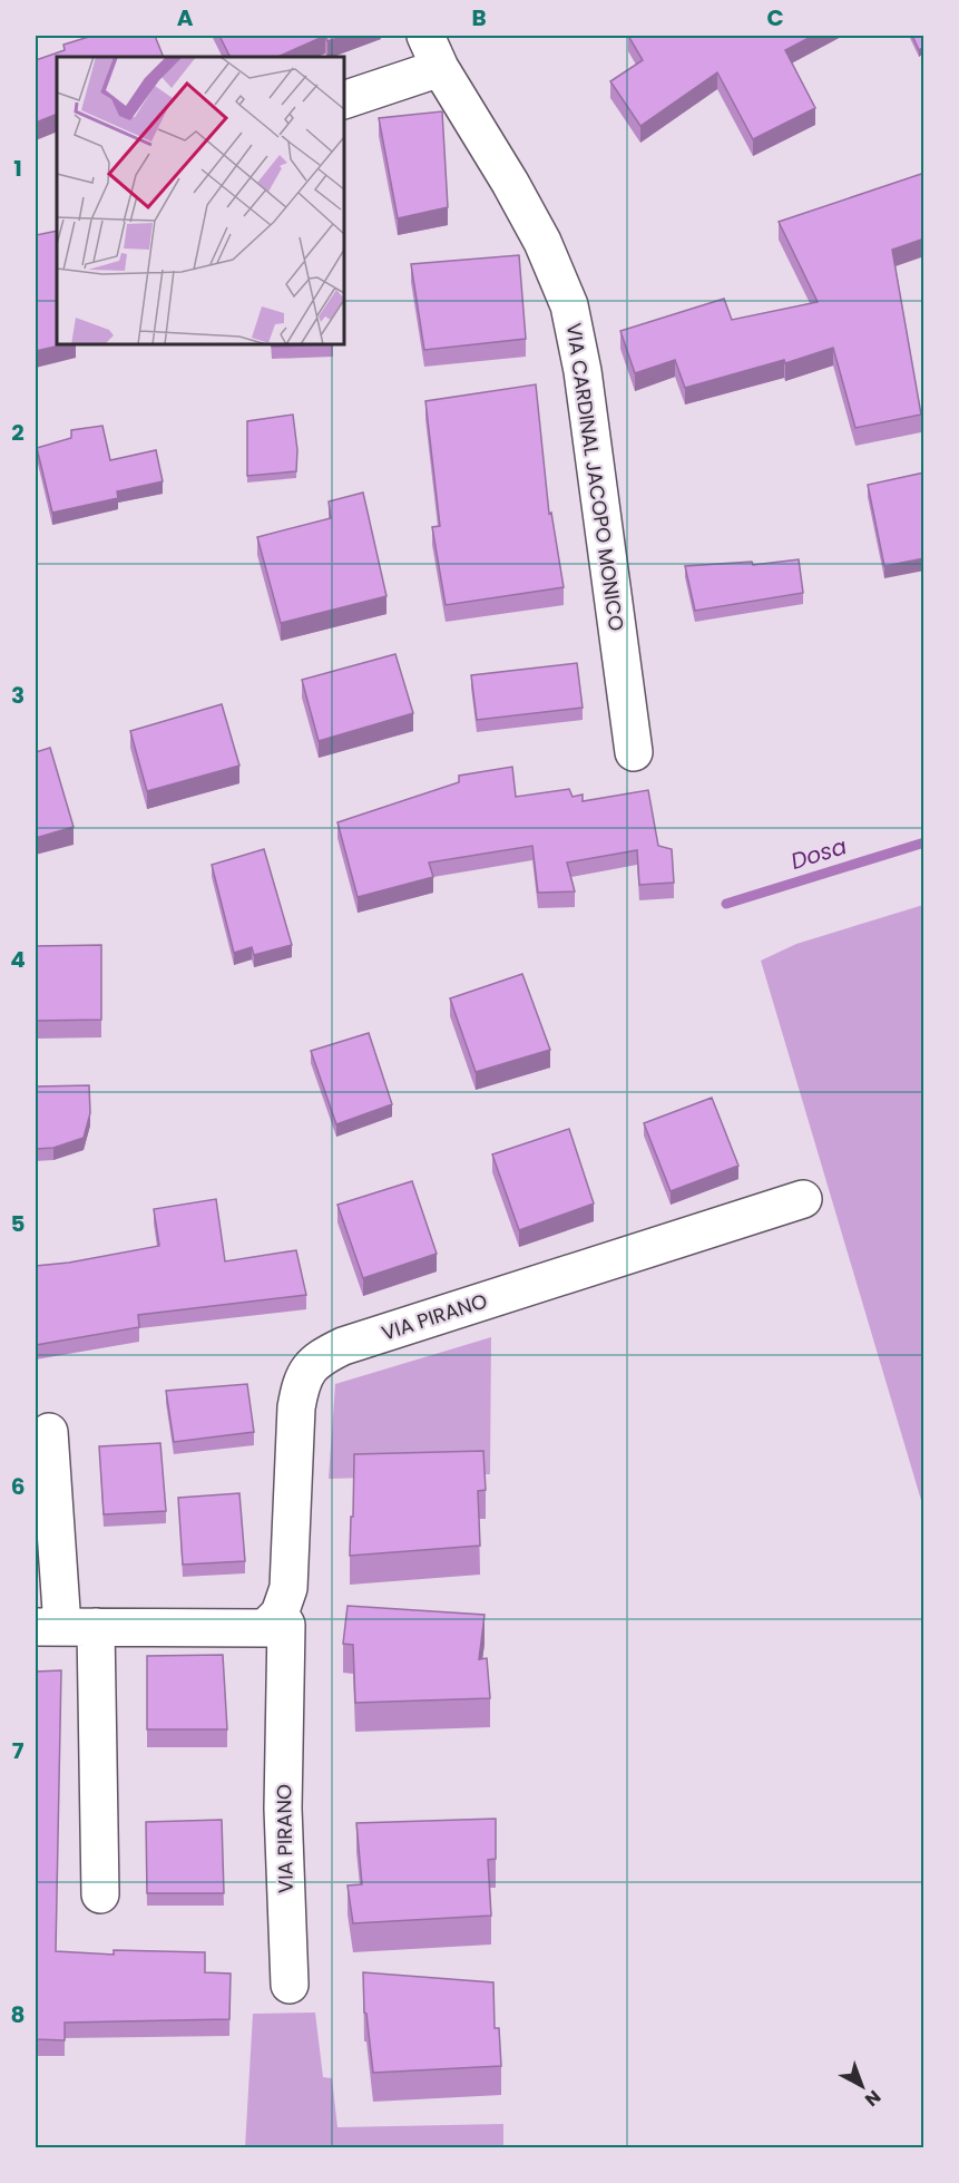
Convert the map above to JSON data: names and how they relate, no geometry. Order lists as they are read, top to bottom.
{
  "streets": {
    "street": ["VIA CARDINAL JACOPO MONICO", "VIA PIRANO"]
  },
  "water": ["Dosa"],
  "north": "bottom right",
  "grid": {
    "columns": ["A", "B", "C"],
    "rows": [
      "1",
      "2",
      "3",
      "4",
      "5",
      "6",
      "7",
      "8"
    ]
  }
}
